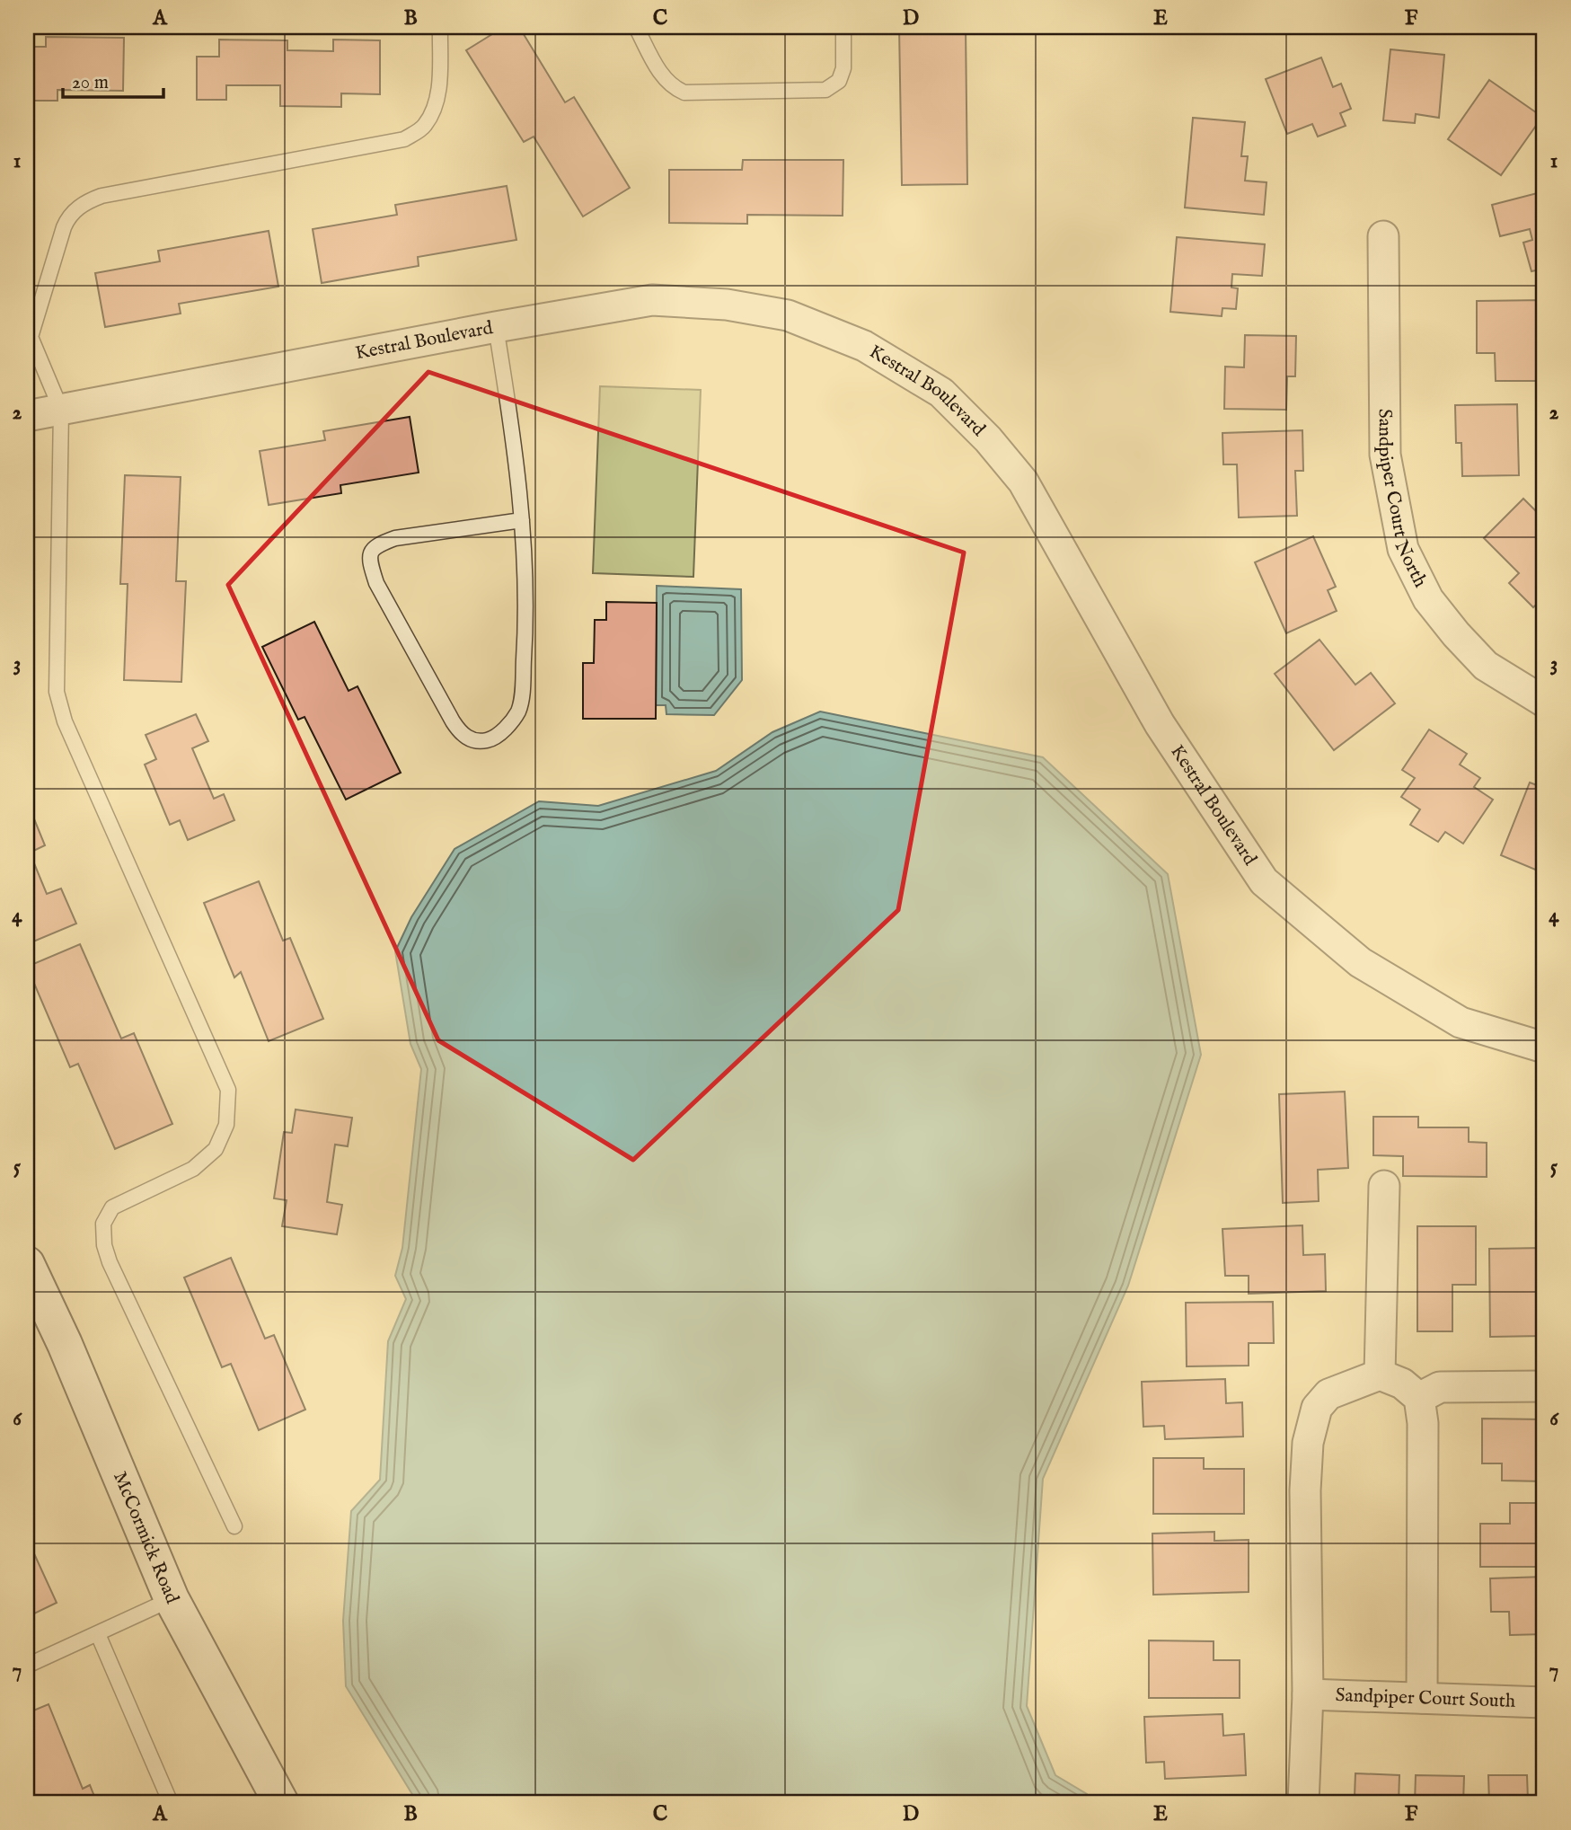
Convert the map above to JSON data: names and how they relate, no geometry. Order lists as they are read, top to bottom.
{
  "streets": {
    "street": [
      "Kestral Boulevard",
      "Sandpiper Court North",
      "McCormick Road",
      "Sandpiper Court South"
    ]
  },
  "scale_bar": "20 m",
  "grid": {
    "columns": [
      "A",
      "B",
      "C",
      "D",
      "E",
      "F"
    ],
    "rows": [
      "1",
      "2",
      "3",
      "4",
      "5",
      "6",
      "7"
    ]
  }
}
